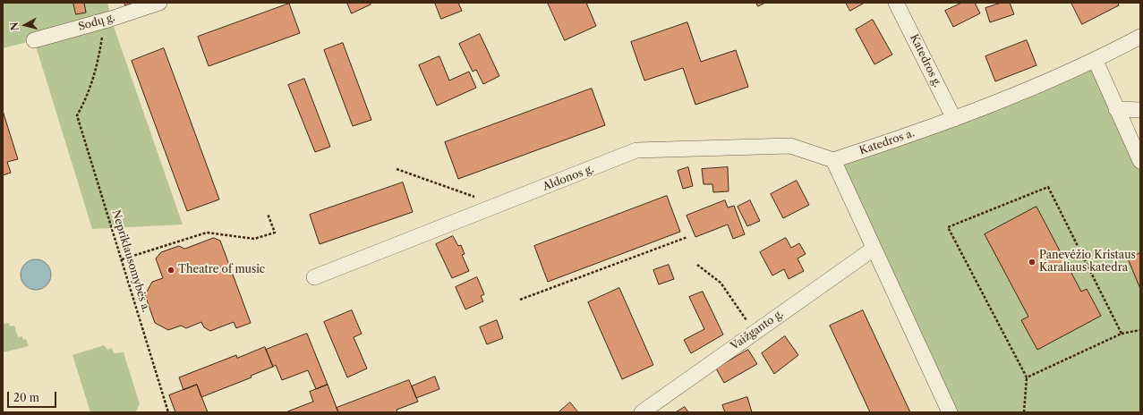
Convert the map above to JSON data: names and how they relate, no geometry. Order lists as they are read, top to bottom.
{
  "streets": {
    "street": [
      "Sodų g.",
      "Katedros g.",
      "Katedros a.",
      "Aldonos g.",
      "Vaižganto g."
    ],
    "path": ["Nepriklausomybės a."]
  },
  "crossings": [
    ["Sodų g.", "Nepriklausomybės a."],
    ["Katedros g.", "Katedros a."],
    ["Katedros a.", "Aldonos g."]
  ],
  "places": ["Panevėžio Kristaus Karaliaus katedra", "Theatre of music"],
  "scale_bar": "20 m",
  "north": "left"
}
